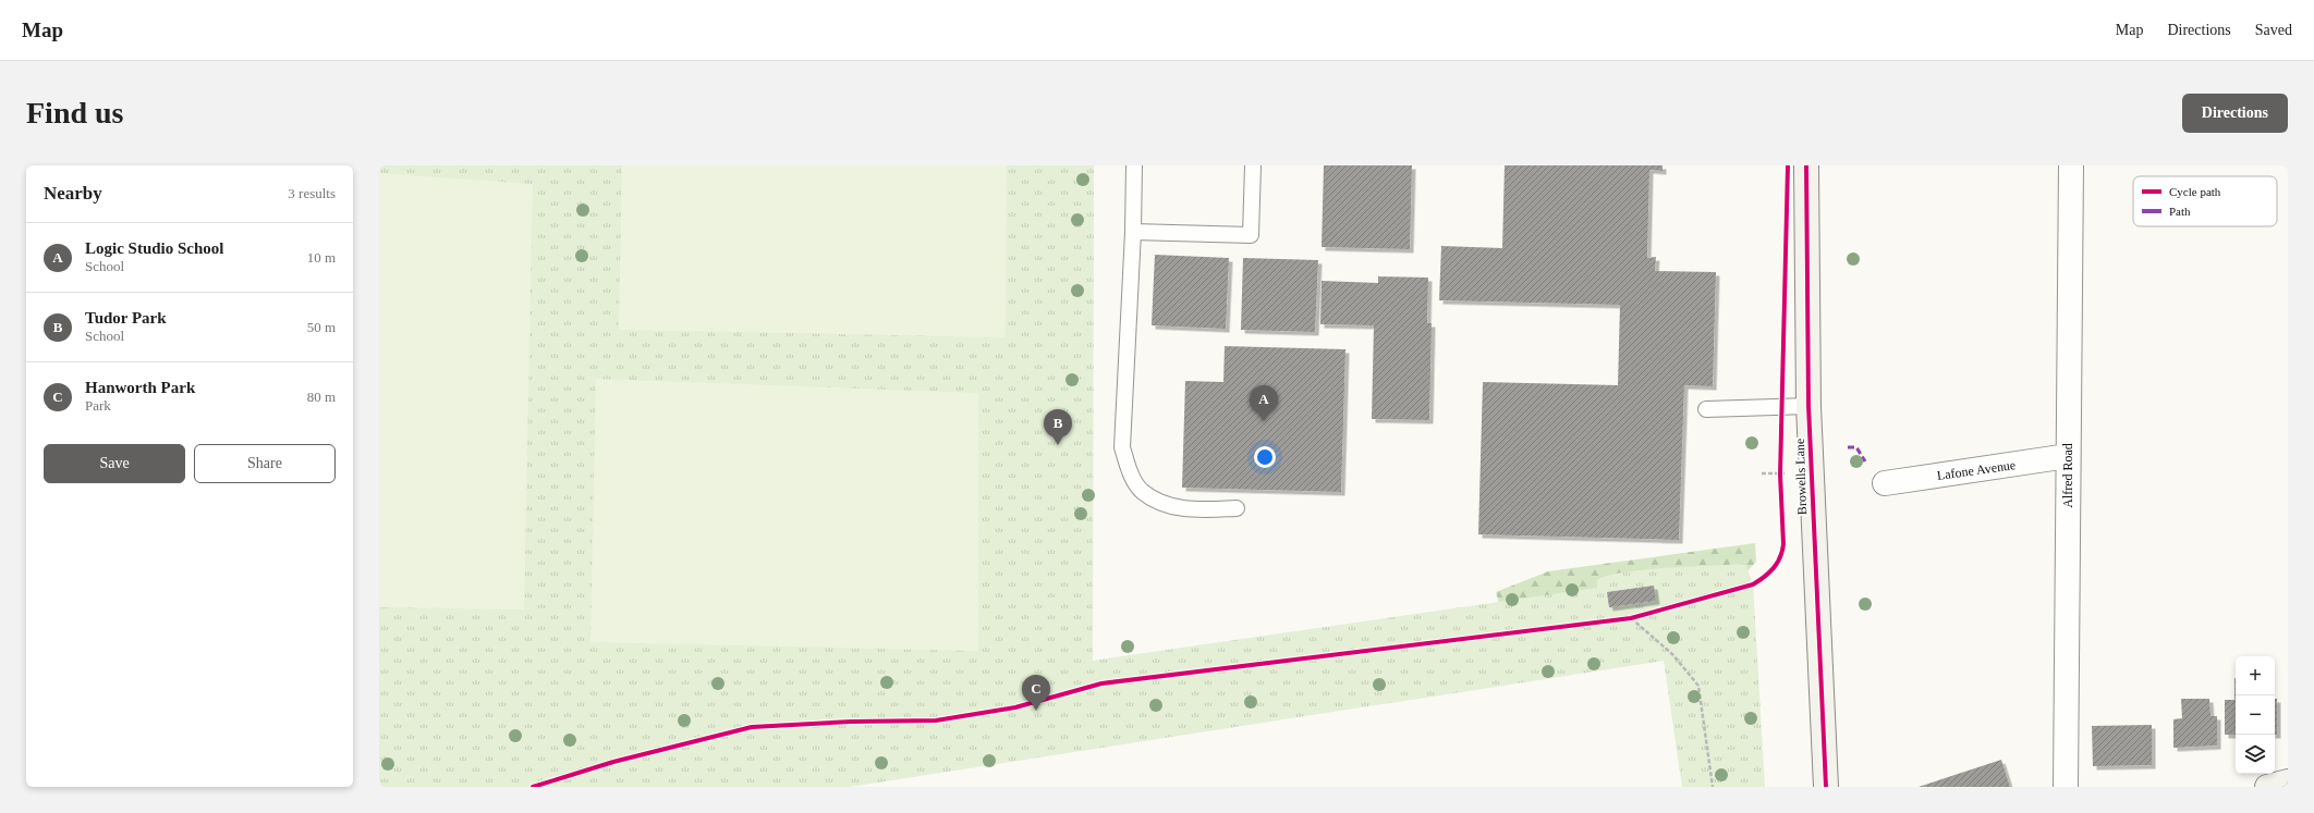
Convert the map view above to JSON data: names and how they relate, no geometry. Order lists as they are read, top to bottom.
{
  "streets": {
    "street": ["Lafone Avenue", "Alfred Road", "Browells Lane"]
  },
  "crossings": [
    ["Lafone Avenue", "Alfred Road"]
  ],
  "legend": ["Cycle path", "Path"],
  "page": {
    "header": "Map",
    "nav": ["Map", "Directions", "Saved"],
    "buttons": [
      "Directions",
      ["Save", "Share"]
    ],
    "title": "Find us",
    "heading": ["Nearby", "3 results"],
    "list": [
      {
        "mark": "A",
        "name": "Logic Studio School",
        "note": "School",
        "value": "10 m"
      },
      {
        "mark": "B",
        "name": "Tudor Park",
        "note": "School",
        "value": "50 m"
      },
      {
        "mark": "C",
        "name": "Hanworth Park",
        "note": "Park",
        "value": "80 m"
      }
    ],
    "pins": ["A", "B", "C"],
    "map_buttons": ["+", "−"]
  }
}
